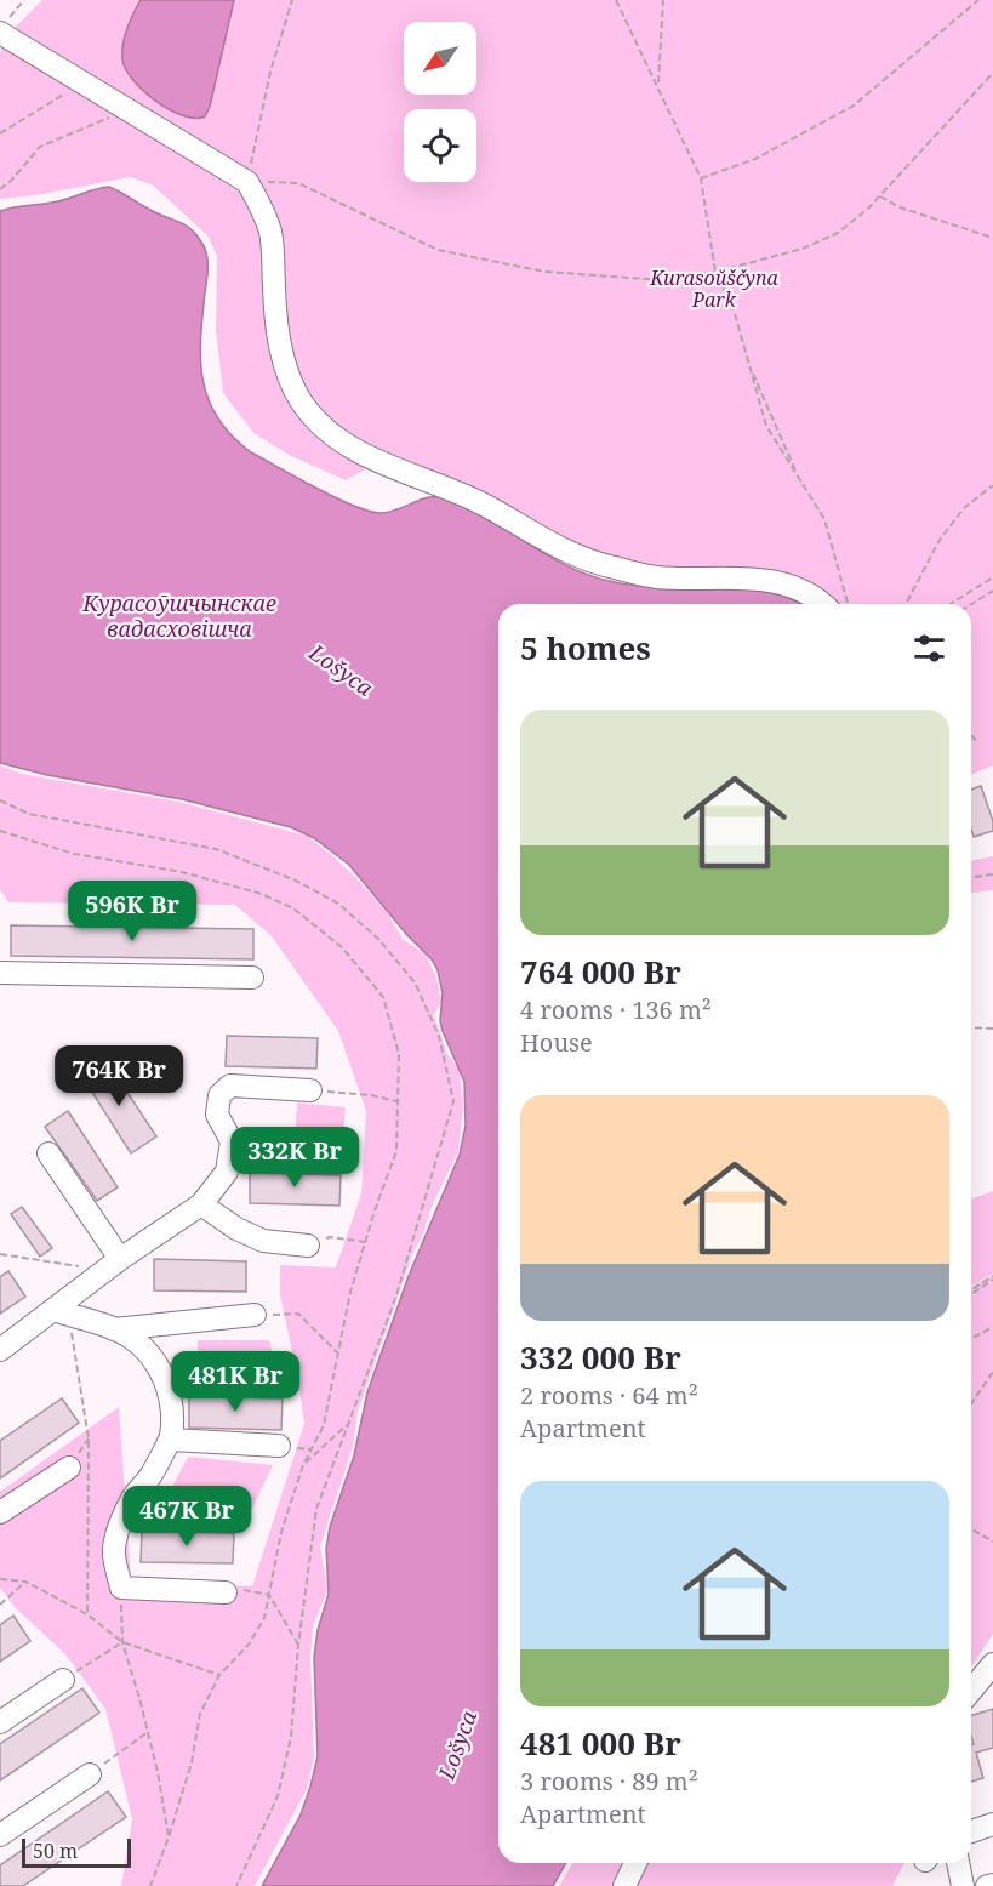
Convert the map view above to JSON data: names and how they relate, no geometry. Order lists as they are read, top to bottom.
{
  "water": ["Курасоўшчынскае вадасховішча", "Lošyca"],
  "parks": ["Kurasoŭščyna Park"],
  "scale_bar": "50 m",
  "north": "bottom left",
  "page": {
    "heading": "5 homes",
    "list": [
      {
        "name": "764 000 Br",
        "note": "4 rooms · 136 m² · House"
      },
      {
        "name": "332 000 Br",
        "note": "2 rooms · 64 m² · Apartment"
      },
      {
        "name": "481 000 Br",
        "note": "3 rooms · 89 m² · Apartment"
      }
    ],
    "price": [
      "596K Br",
      "764K Br",
      "332K Br",
      "481K Br",
      "467K Br"
    ],
    "scale": "50 m"
  }
}
